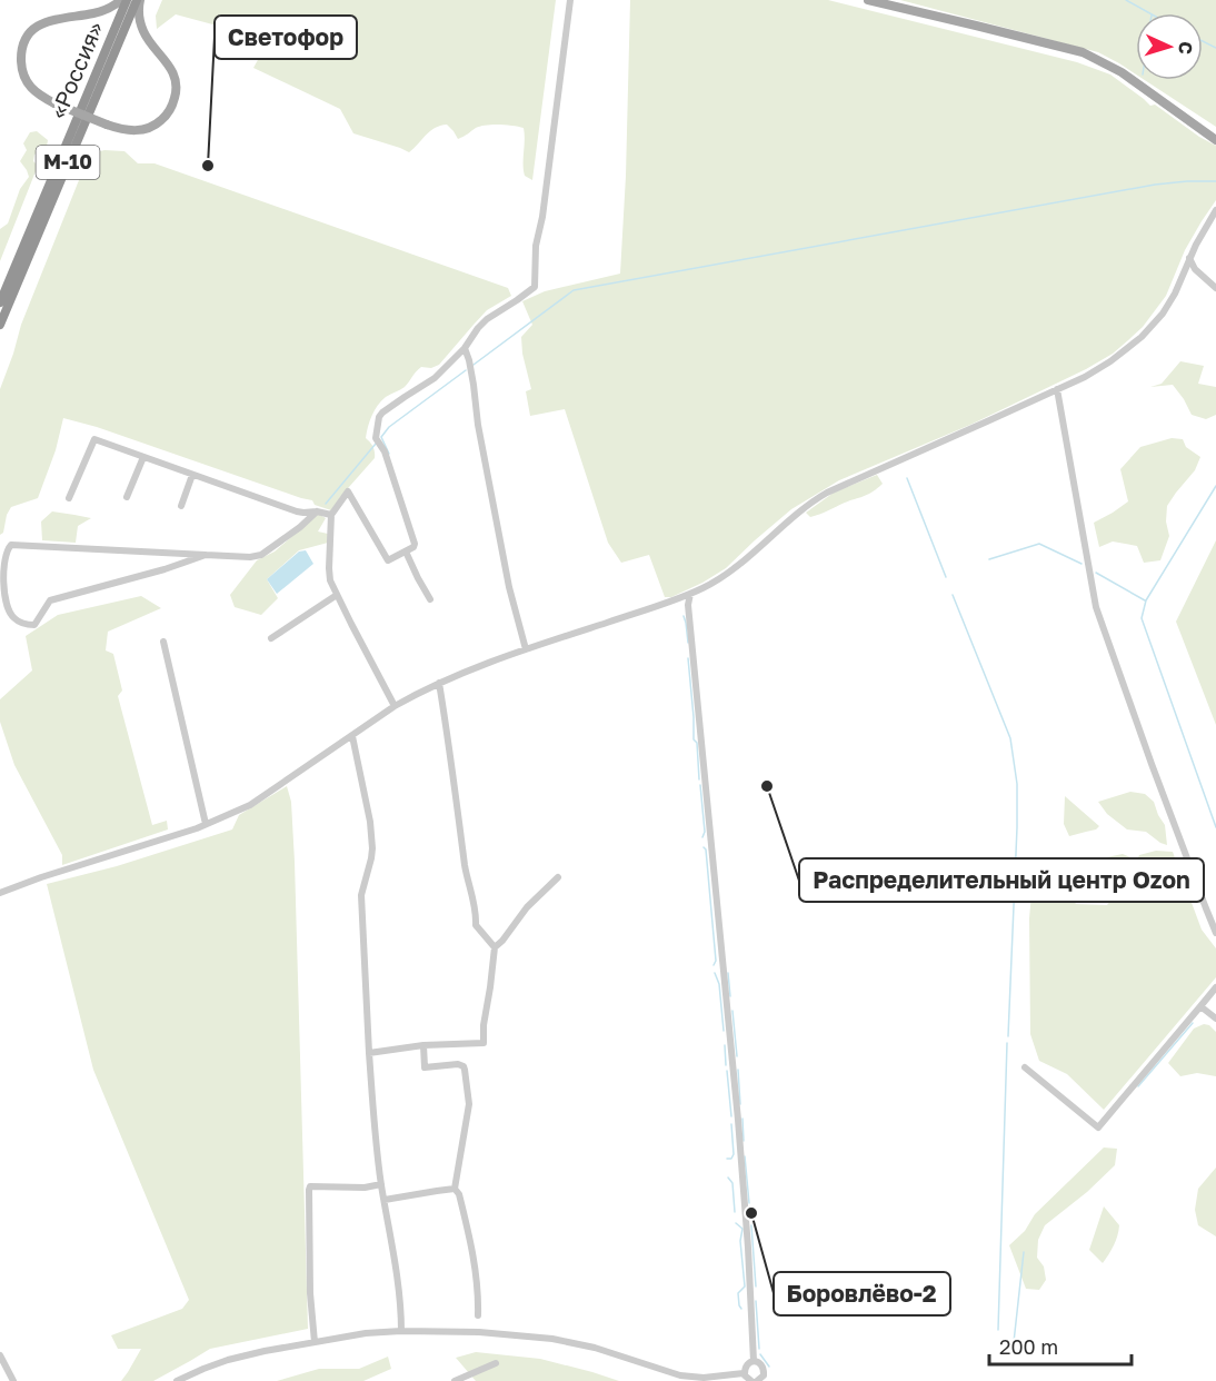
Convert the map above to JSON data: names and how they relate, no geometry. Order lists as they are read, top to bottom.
{
  "streets": {
    "highway": ["«Россия»", "М-10"]
  },
  "places": ["Светофор", "Распределительный центр Ozon", "Боровлёво-2"],
  "scale_bar": "200 m",
  "north": "right"
}
